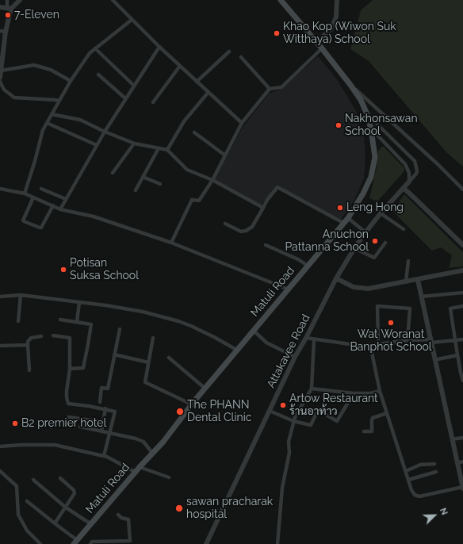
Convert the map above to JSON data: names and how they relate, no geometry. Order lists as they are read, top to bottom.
{
  "streets": {
    "main road": ["Matuli Road"],
    "street": ["Attakavee Road"]
  },
  "places": [
    "7-Eleven",
    "Khao Kop (Wiwon Suk Witthaya) School",
    "Nakhonsawan School",
    "Leng Hong",
    "Anuchon Pattanna School",
    "Potisan Suksa School",
    "Wat Woranat Banphot School",
    "Artow Restaurant ร้านอาท้าว",
    "The PHANN Dental Clinic",
    "B2 premier hotel",
    "sawan pracharak hospital"
  ],
  "north": "top right"
}
